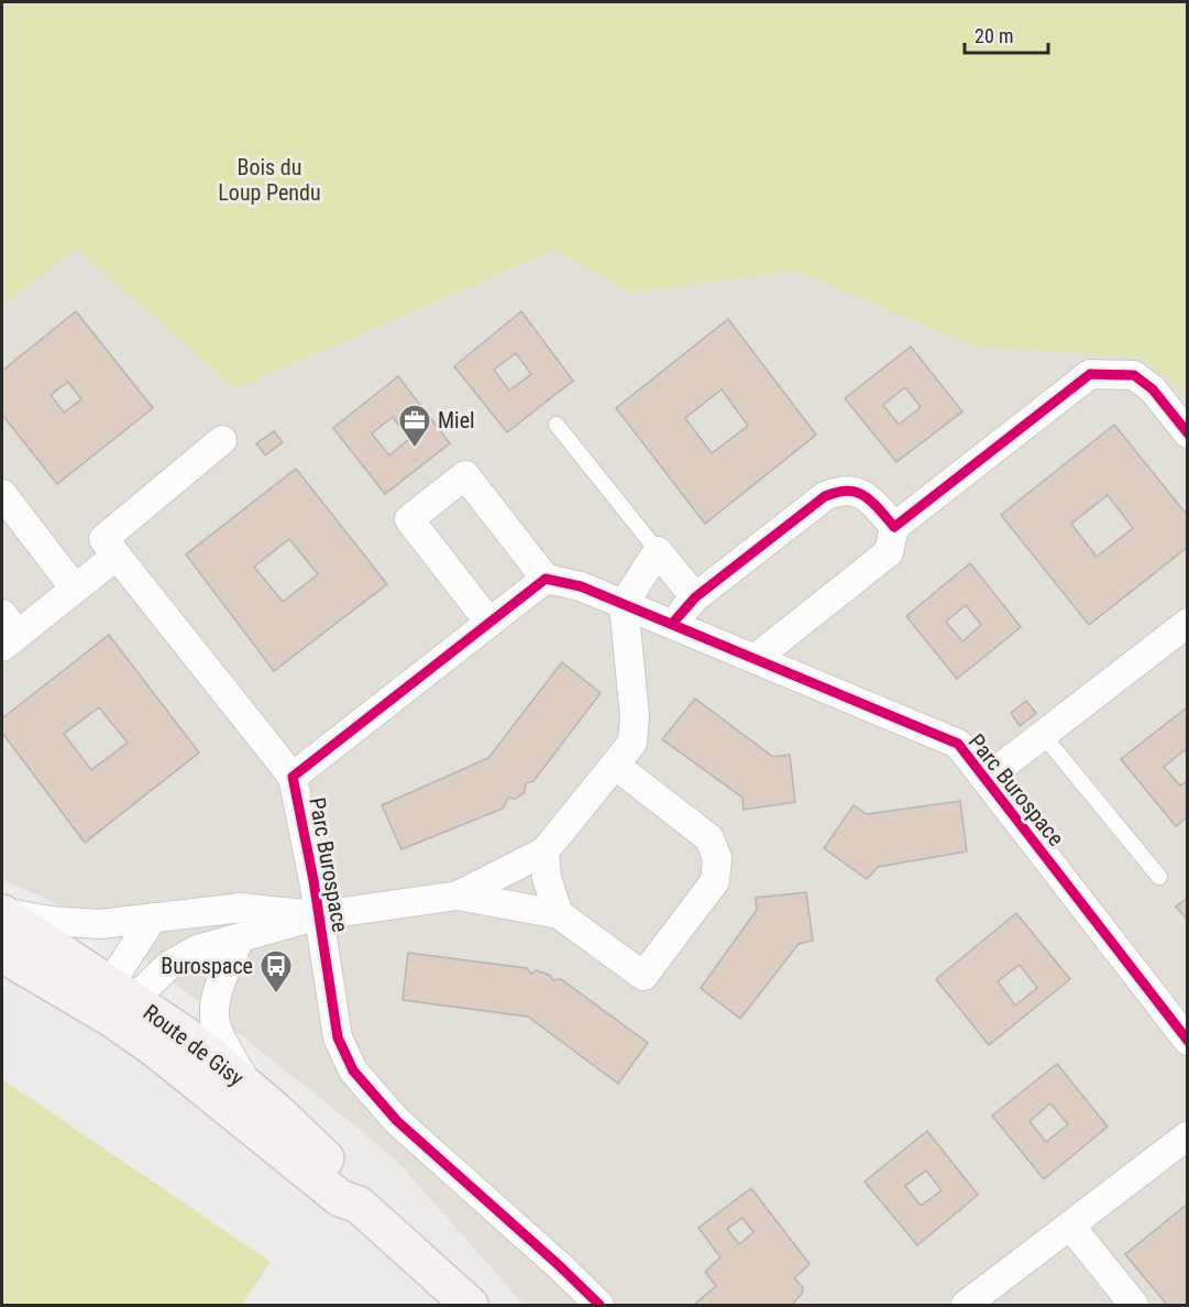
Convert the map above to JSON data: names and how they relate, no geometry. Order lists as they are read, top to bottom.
{
  "streets": {
    "street": ["Parc Burospace", "Route de Gisy"]
  },
  "crossings": [
    ["Parc Burospace", "Route de Gisy"]
  ],
  "parks": ["Bois du Loup Pendu"],
  "places": {
    "office": ["Miel"],
    "bus stop": ["Burospace"]
  },
  "scale_bar": "20 m"
}
